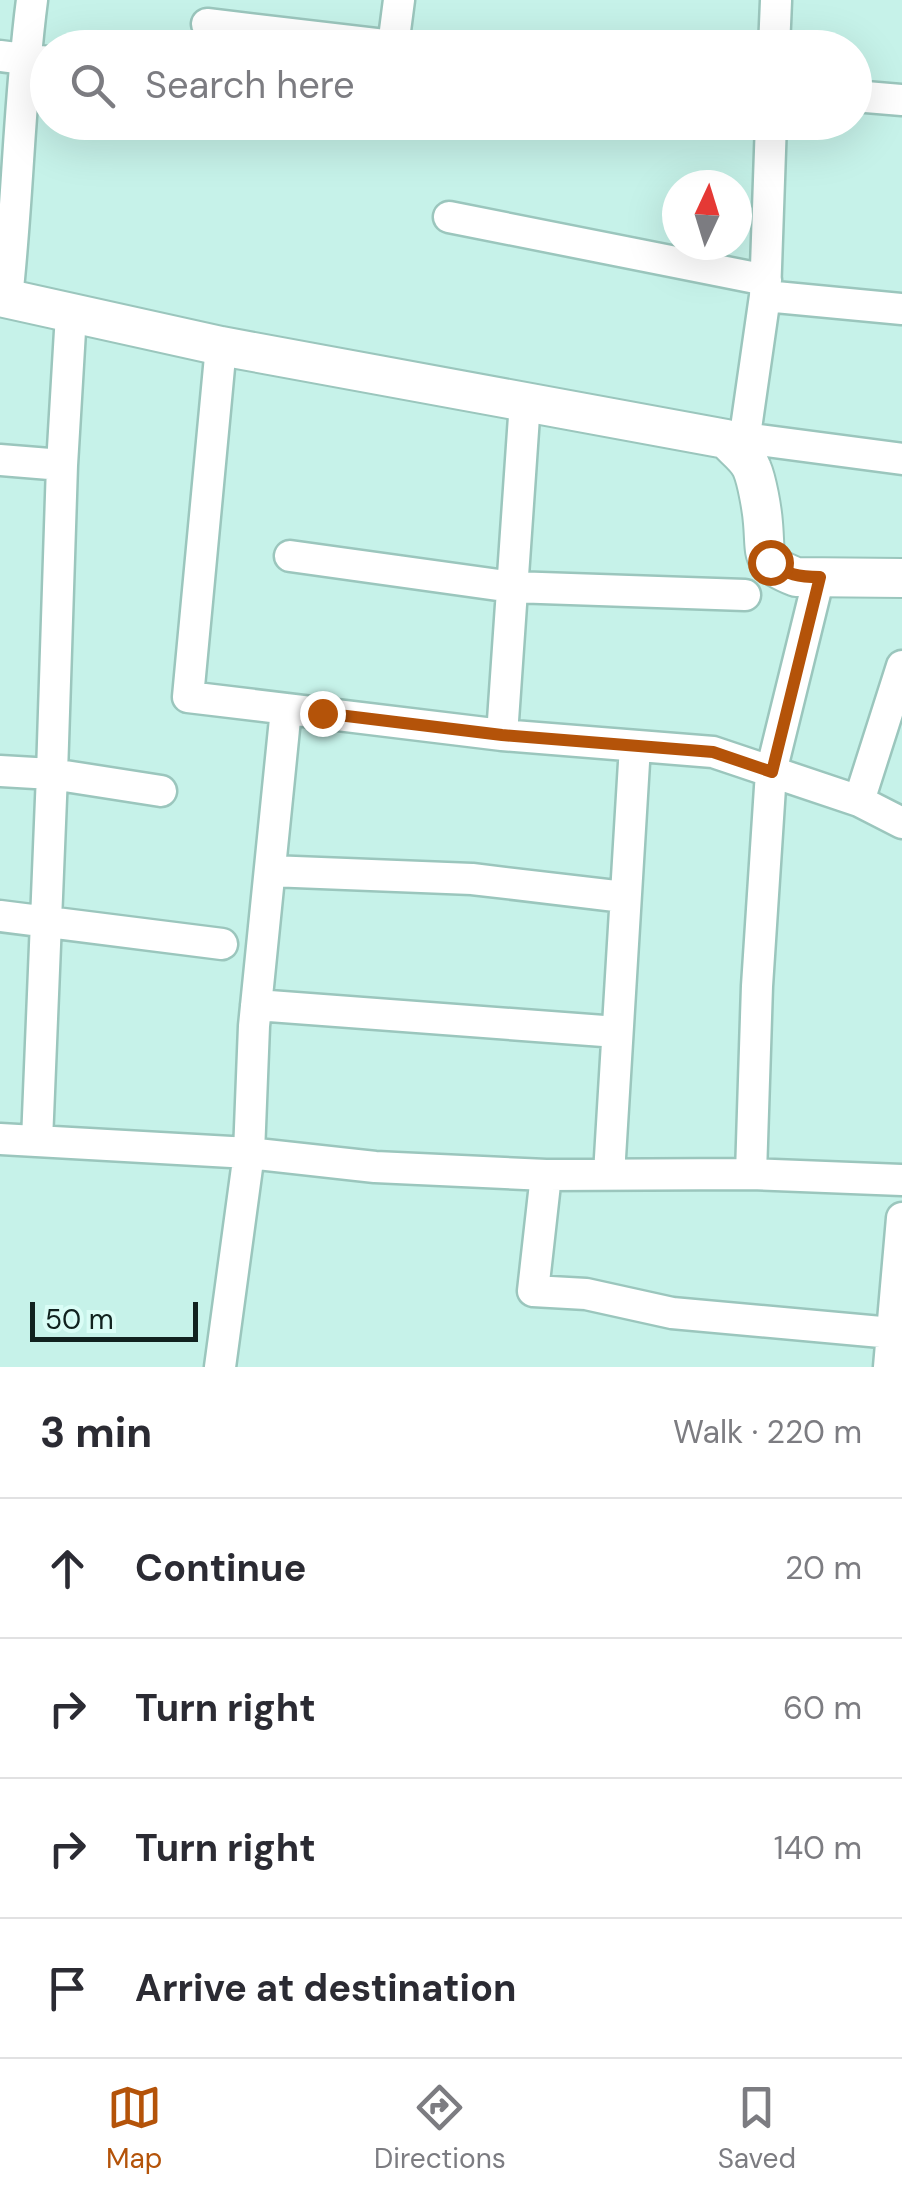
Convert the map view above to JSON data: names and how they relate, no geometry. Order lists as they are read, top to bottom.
{
  "scale_bar": "50 m",
  "north": "top",
  "page": {
    "search": "Search here",
    "scale": "50 m",
    "heading": ["3 min", "Walk · 220 m"],
    "list": [
      ["Continue", "20 m"],
      ["Turn right", "60 m"],
      ["Turn right", "140 m"],
      "Arrive at destination"
    ],
    "nav": ["Map", "Directions", "Saved"]
  }
}
